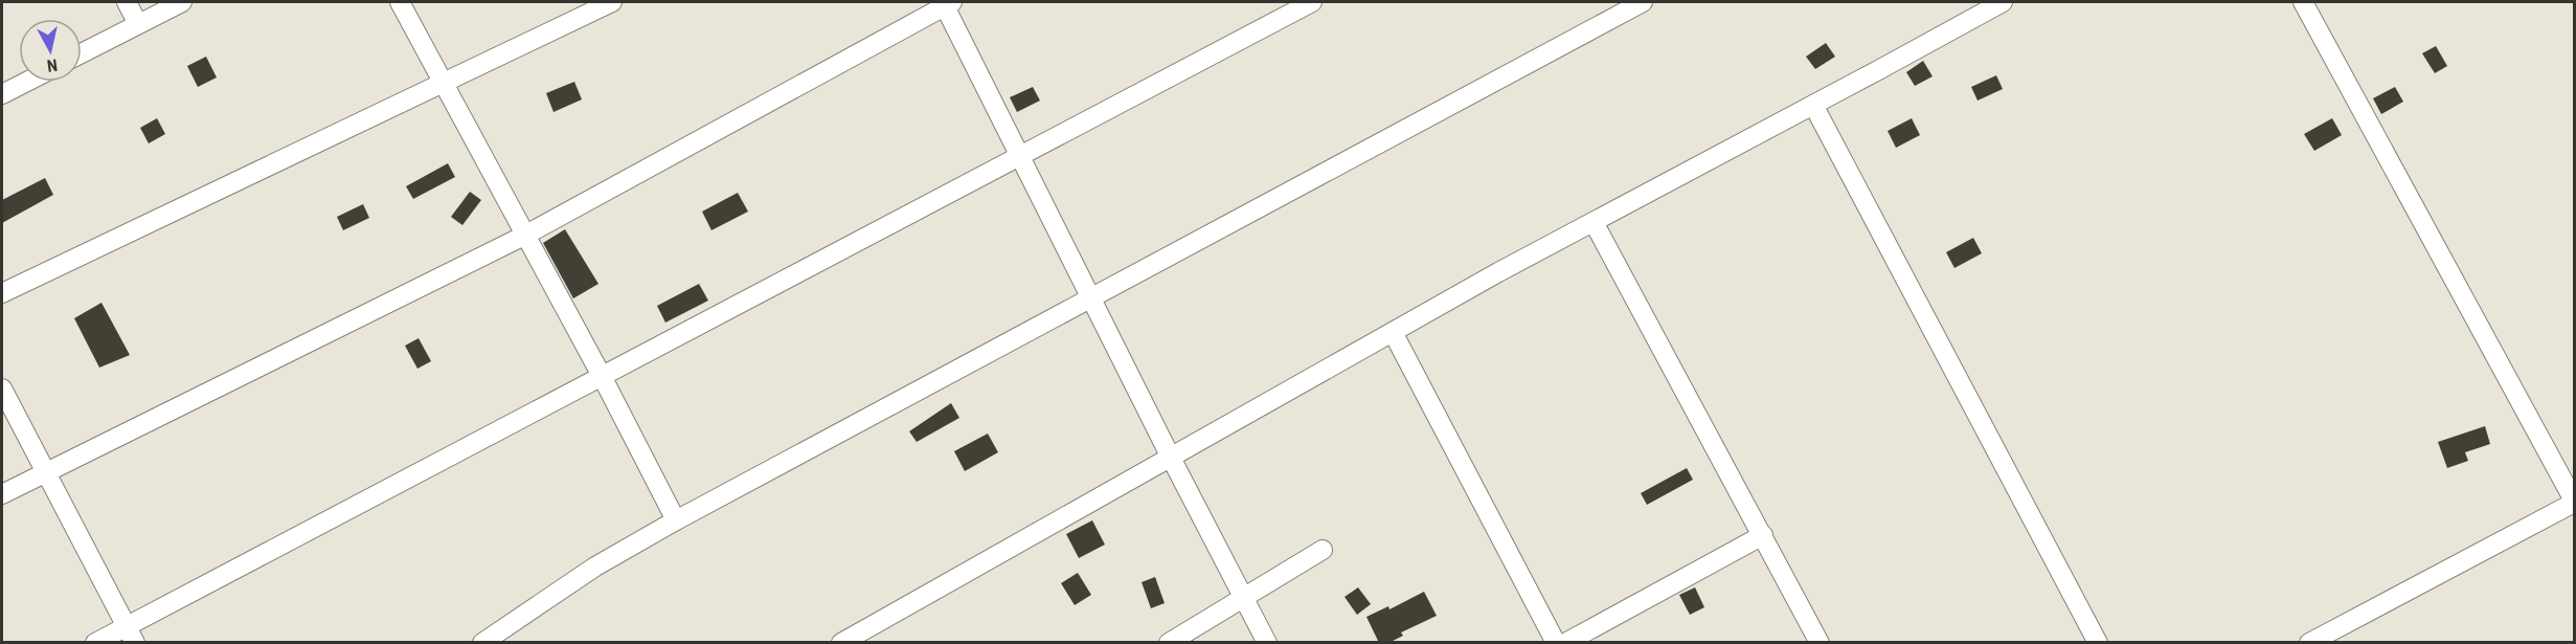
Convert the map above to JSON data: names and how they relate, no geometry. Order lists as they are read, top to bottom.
{
  "north": "bottom"
}
